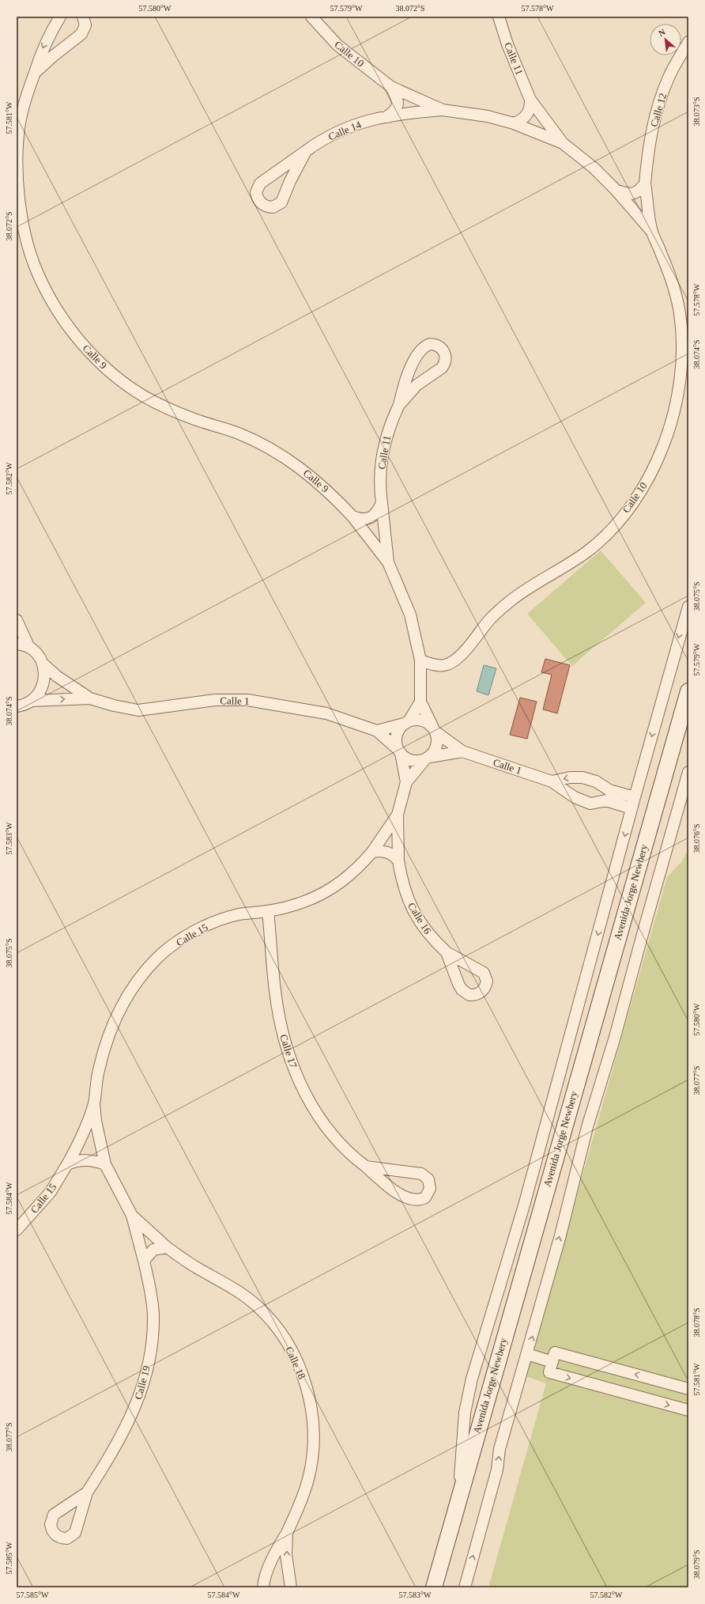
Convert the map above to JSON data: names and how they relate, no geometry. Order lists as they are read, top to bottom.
{
  "streets": {
    "main road": ["Avenida Jorge Newbery"],
    "street": [
      "Calle 10",
      "Calle 11",
      "Calle 12",
      "Calle 14",
      "Calle 9",
      "Calle 1",
      "Calle 16",
      "Calle 15",
      "Calle 17",
      "Calle 18",
      "Calle 19"
    ]
  },
  "crossings": [
    ["Calle 10", "Calle 12"],
    ["Calle 11", "Calle 9"],
    ["Calle 16", "Calle 15"],
    ["Calle 15", "Calle 17"],
    ["Calle 18", "Calle 19"]
  ],
  "north": "top left",
  "coordinates": [
    "57.580°W",
    "57.579°W",
    "38.072°S",
    "57.578°W",
    "38.073°S",
    "57.581°W",
    "38.074°S",
    "57.582°W",
    "38.075°S",
    "57.583°W",
    "38.076°S",
    "38.077°S",
    "57.584°W",
    "38.078°S",
    "57.585°W",
    "38.079°S"
  ]
}
